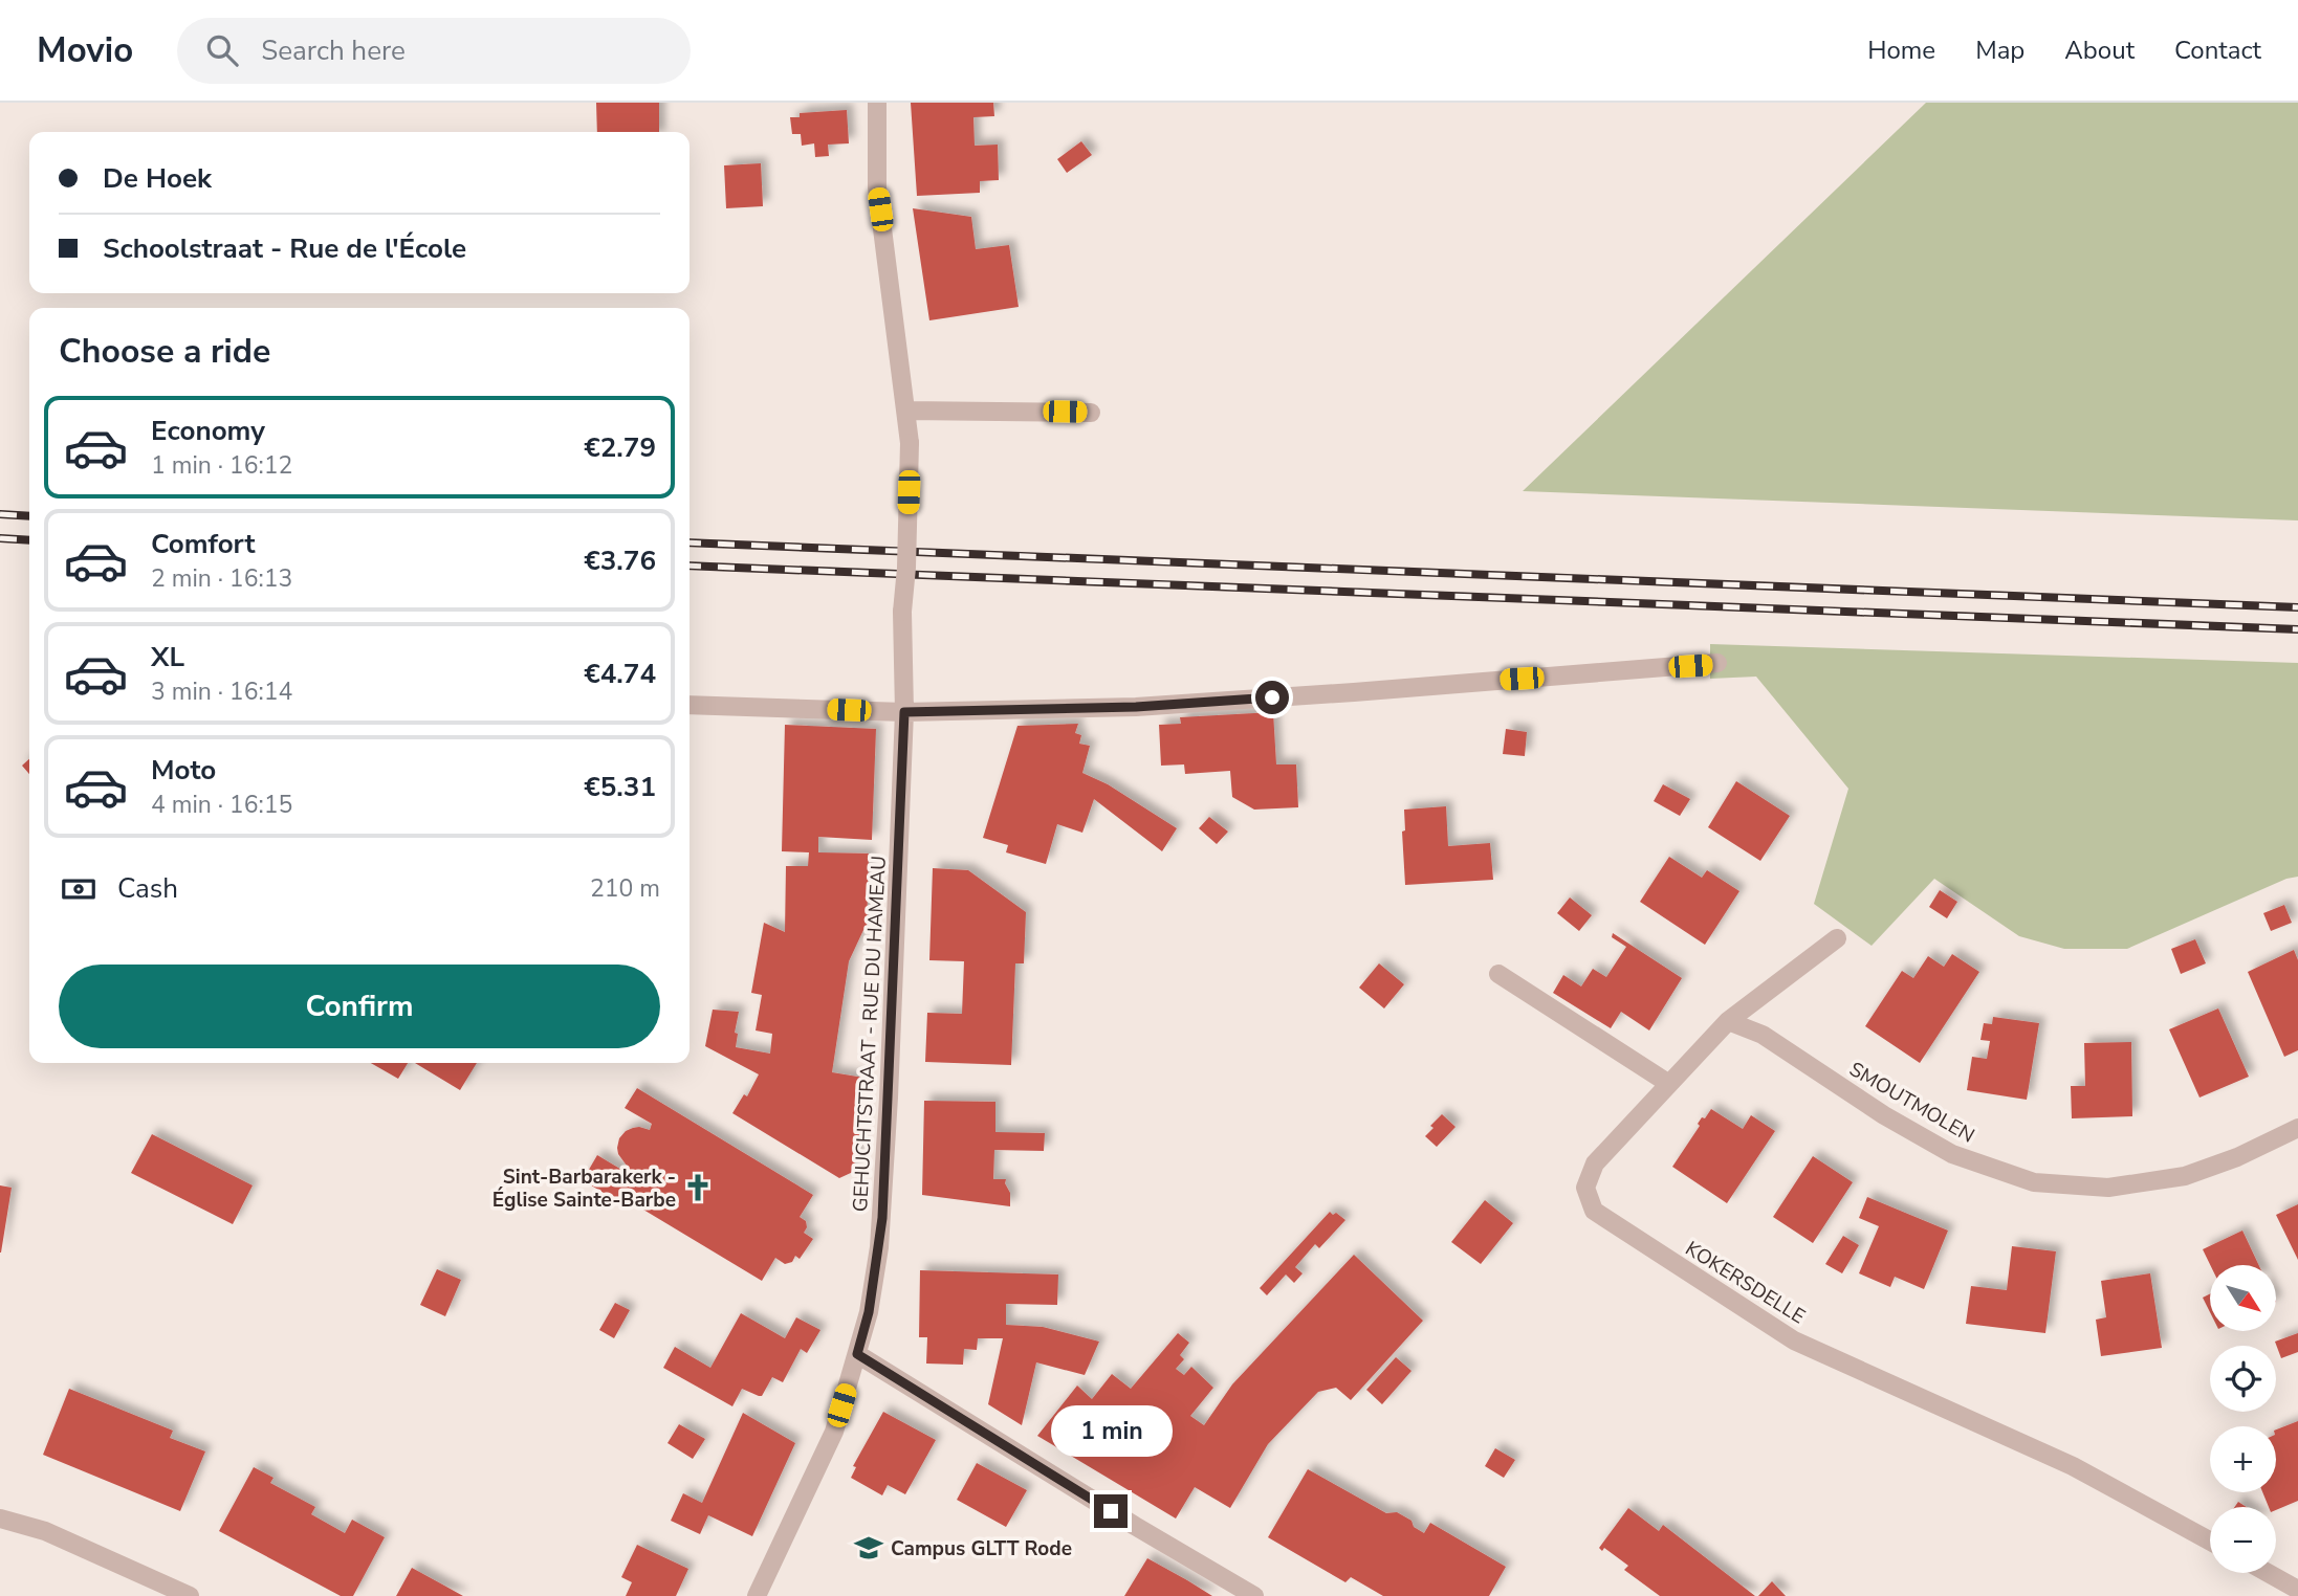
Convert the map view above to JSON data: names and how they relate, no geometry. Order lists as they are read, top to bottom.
{
  "streets": {
    "street": ["GEHUCHTSTRAAT - RUE DU HAMEAU", "SMOUTMOLEN", "KOKERSDELLE"]
  },
  "crossings": [
    ["SMOUTMOLEN", "KOKERSDELLE"]
  ],
  "places": {
    "church": ["Sint-Barbarakerk - Église Sainte-Barbe"],
    "school or university": ["Campus GLTT Rode"]
  },
  "north": "bottom right",
  "page": {
    "header": "Movio",
    "search": "Search here",
    "nav": [
      "Home",
      "Map",
      "About",
      "Contact"
    ],
    "banner": ["De Hoek", "Schoolstraat - Rue de l'École"],
    "heading": "Choose a ride",
    "list": [
      {
        "name": "Economy",
        "note": "1 min · 16:12",
        "value": "€2.79"
      },
      {
        "name": "Comfort",
        "note": "2 min · 16:13",
        "value": "€3.76"
      },
      {
        "name": "XL",
        "note": "3 min · 16:14",
        "value": "€4.74"
      },
      {
        "name": "Moto",
        "note": "4 min · 16:15",
        "value": "€5.31"
      }
    ],
    "pay": ["Cash", "210 m"],
    "buttons": "Confirm",
    "map_buttons": ["+", "−"],
    "bubble": "1 min"
  }
}
